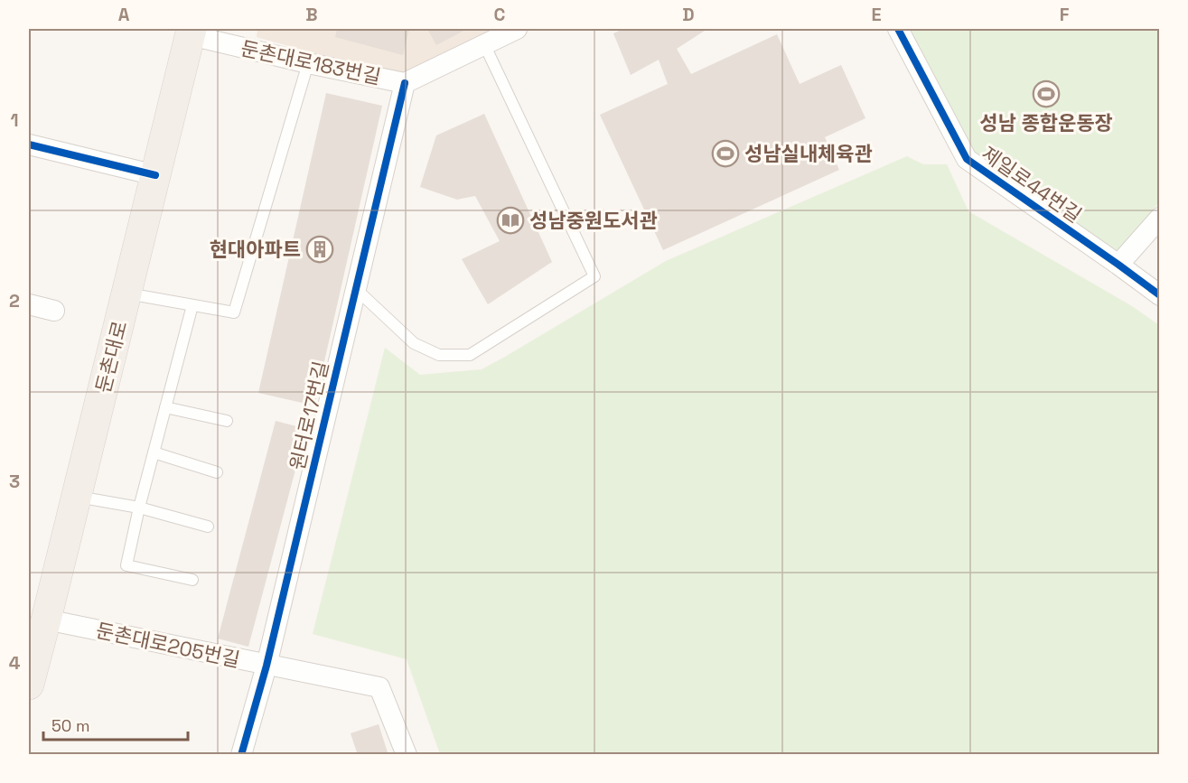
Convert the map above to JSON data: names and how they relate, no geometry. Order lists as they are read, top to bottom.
{
  "streets": {
    "main road": ["둔촌대로"],
    "street": [
      "둔촌대로183번길",
      "제일로44번길",
      "원터로17번길",
      "둔촌대로205번길"
    ]
  },
  "crossings": [
    ["둔촌대로183번길", "둔촌대로"],
    ["둔촌대로183번길", "원터로17번길"],
    ["둔촌대로", "둔촌대로205번길"],
    ["원터로17번길", "둔촌대로205번길"]
  ],
  "places": {
    "sports": ["성남 종합운동장", "성남실내체육관"],
    "library": ["성남중원도서관"],
    "building": ["현대아파트"]
  },
  "scale_bar": "50 m",
  "grid": {
    "columns": [
      "A",
      "B",
      "C",
      "D",
      "E",
      "F"
    ],
    "rows": [
      "1",
      "2",
      "3",
      "4"
    ]
  }
}
